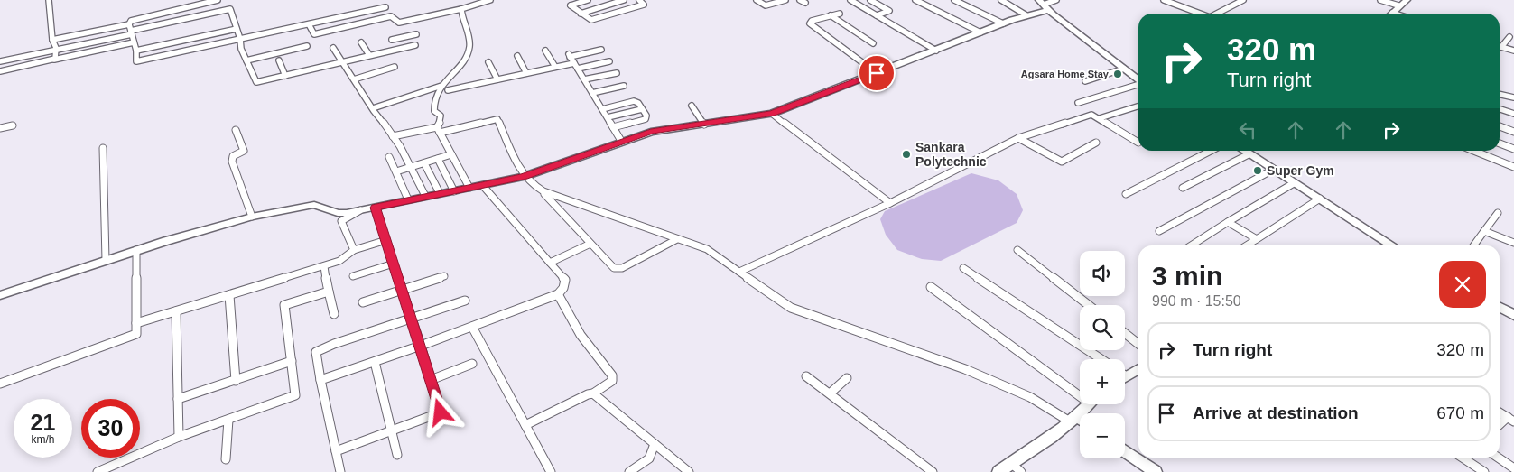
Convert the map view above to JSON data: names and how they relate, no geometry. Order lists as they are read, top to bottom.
{
  "places": ["Agsara Home Stay", "Sankara Polytechnic", "Super Gym"],
  "page": {
    "turn": ["320 m", "Turn right"],
    "heading": ["3 min", "990 m · 15:50"],
    "map_buttons": ["+", "−"],
    "list": [
      {
        "name": "Turn right",
        "value": "320 m"
      },
      {
        "name": "Arrive at destination",
        "value": "670 m"
      }
    ],
    "speed": "21 km/h",
    "limit": "30"
  }
}
